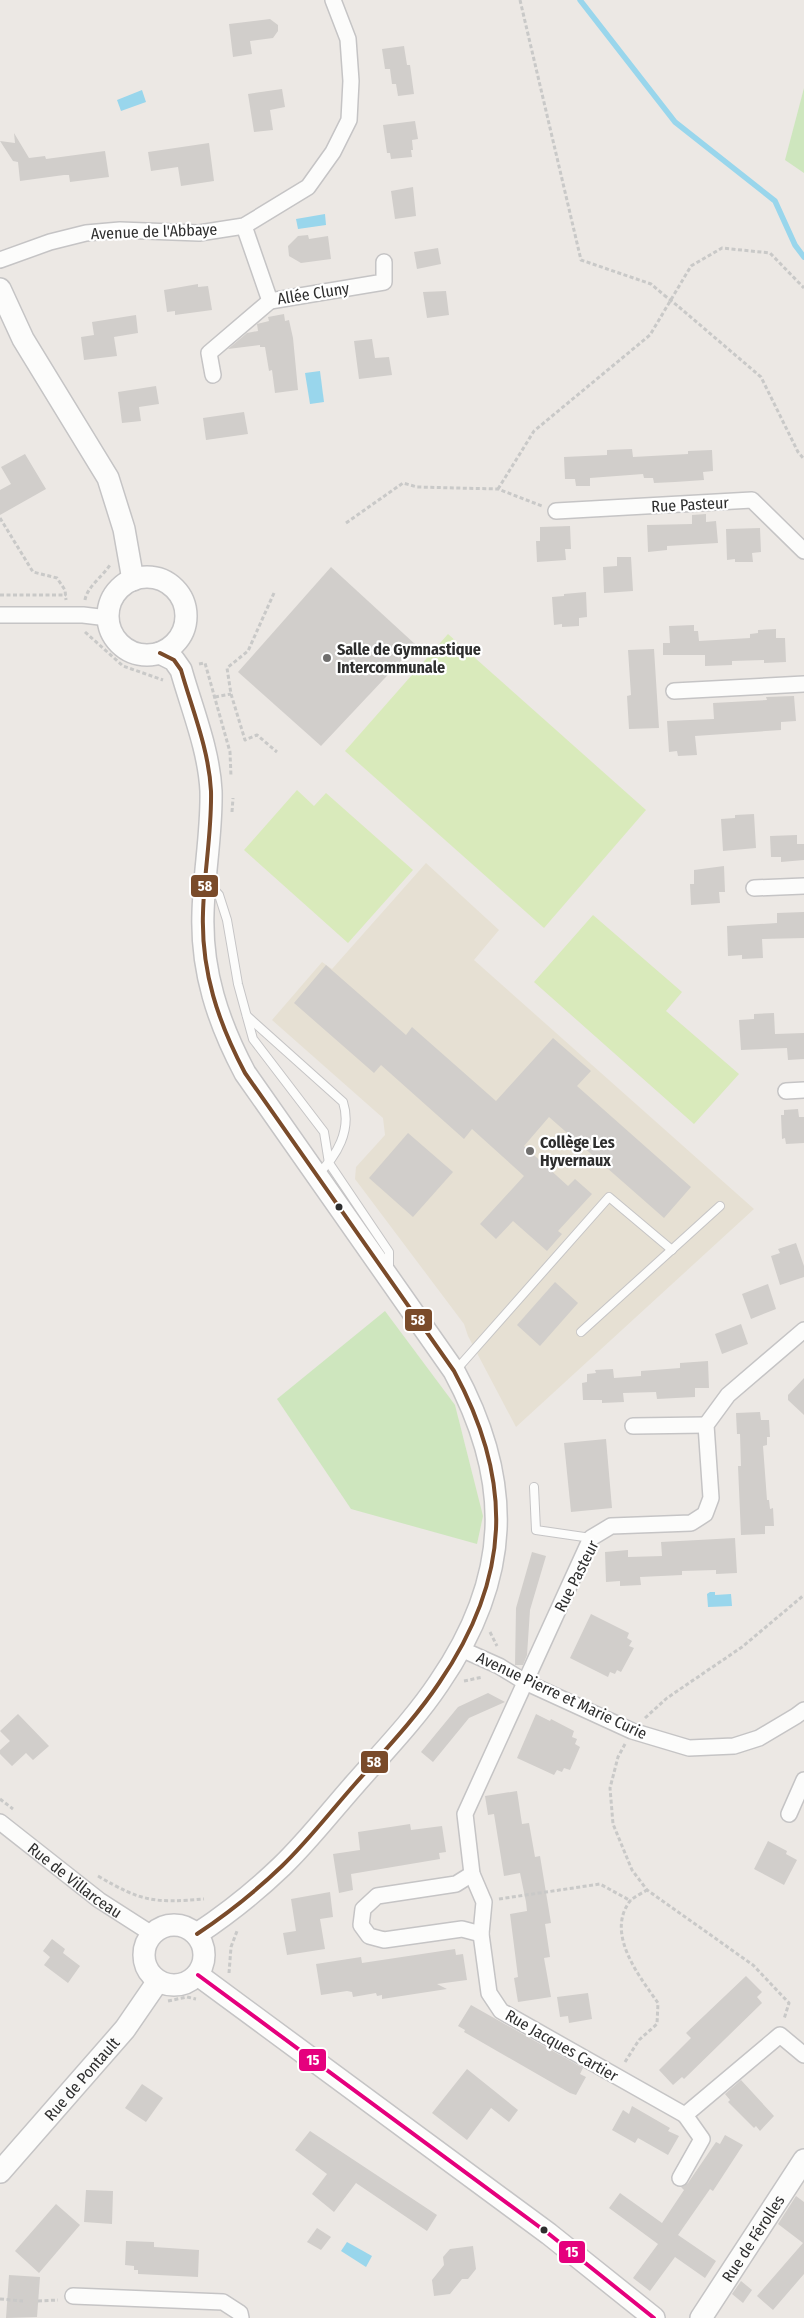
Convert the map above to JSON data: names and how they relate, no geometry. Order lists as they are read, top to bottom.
{
  "streets": {
    "street": [
      "Avenue de l'Abbaye",
      "Allée Cluny",
      "Rue Pasteur",
      "Avenue Pierre et Marie Curie",
      "Rue de Villarceau",
      "Rue Jacques Cartier",
      "Rue de Pontault",
      "Rue de Férolles"
    ]
  },
  "crossings": [
    ["Avenue de l'Abbaye", "Allée Cluny"],
    ["Rue Pasteur", "Avenue Pierre et Marie Curie"],
    ["Rue Pasteur", "Rue Jacques Cartier"],
    ["Avenue Pierre et Marie Curie", "Rue Jacques Cartier"],
    ["Rue de Villarceau", "Rue de Pontault"]
  ],
  "places": ["Salle de Gymnastique Intercommunale", "Collège Les Hyvernaux"],
  "lines": ["transit line 58", "transit line 15"]
}
